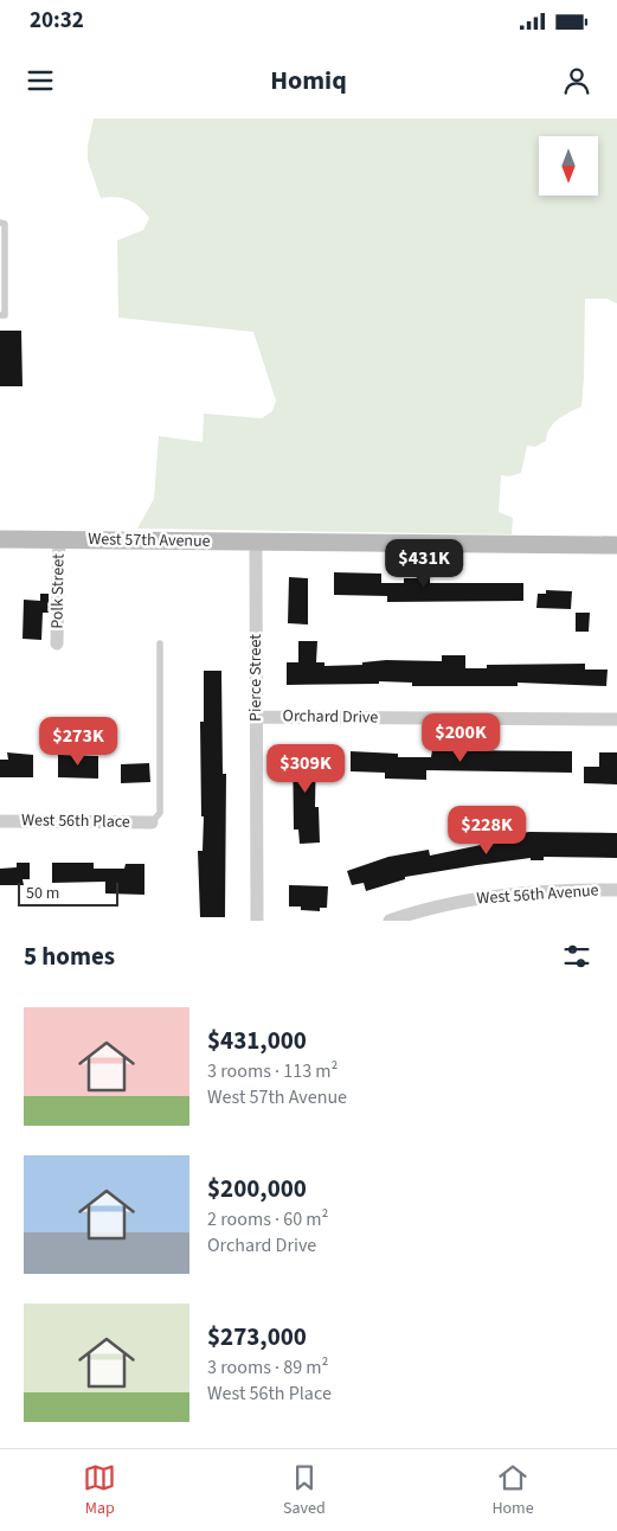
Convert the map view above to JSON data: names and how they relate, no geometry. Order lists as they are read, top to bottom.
{
  "streets": {
    "street": [
      "West 57th Avenue",
      "Polk Street",
      "Pierce Street",
      "Orchard Drive",
      "West 56th Place",
      "West 56th Avenue"
    ]
  },
  "crossings": [
    ["West 57th Avenue", "Polk Street"],
    ["West 57th Avenue", "Pierce Street"],
    ["Pierce Street", "Orchard Drive"]
  ],
  "scale_bar": "50 m",
  "north": "bottom",
  "page": {
    "status": "20:32",
    "header": "Homiq",
    "price": [
      "$431K",
      "$200K",
      "$273K",
      "$309K",
      "$228K"
    ],
    "scale": "50 m",
    "heading": "5 homes",
    "list": [
      {
        "name": "$431,000",
        "note": "3 rooms · 113 m² · West 57th Avenue"
      },
      {
        "name": "$200,000",
        "note": "2 rooms · 60 m² · Orchard Drive"
      },
      {
        "name": "$273,000",
        "note": "3 rooms · 89 m² · West 56th Place"
      }
    ],
    "tabs": ["Map", "Saved", "Home"]
  }
}
